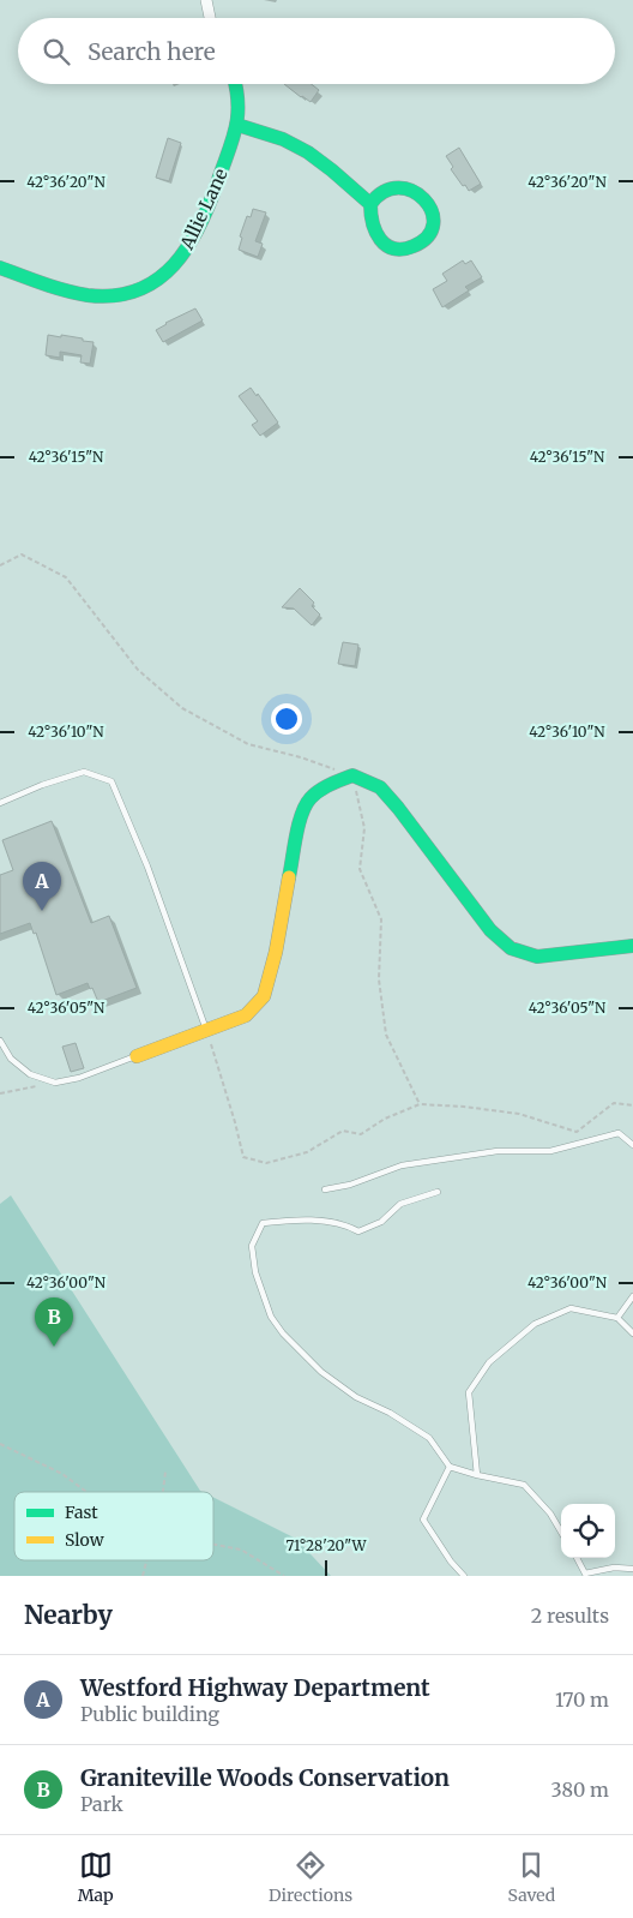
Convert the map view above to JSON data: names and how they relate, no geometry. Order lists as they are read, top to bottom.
{
  "streets": {
    "street": ["Allie Lane"]
  },
  "legend": ["Fast", "Slow"],
  "page": {
    "search": "Search here",
    "pins": ["A", "B"],
    "heading": ["Nearby", "2 results"],
    "list": [
      {
        "mark": "A",
        "name": "Westford Highway Department",
        "note": "Public building",
        "value": "170 m"
      },
      {
        "mark": "B",
        "name": "Graniteville Woods Conservation",
        "note": "Park",
        "value": "380 m"
      }
    ],
    "nav": ["Map", "Directions", "Saved"]
  },
  "coordinates": [
    "42°36'20\"N",
    "42°36'15\"N",
    "42°36'10\"N",
    "42°36'05\"N",
    "42°36'00\"N",
    "71°28'20\"W"
  ]
}
